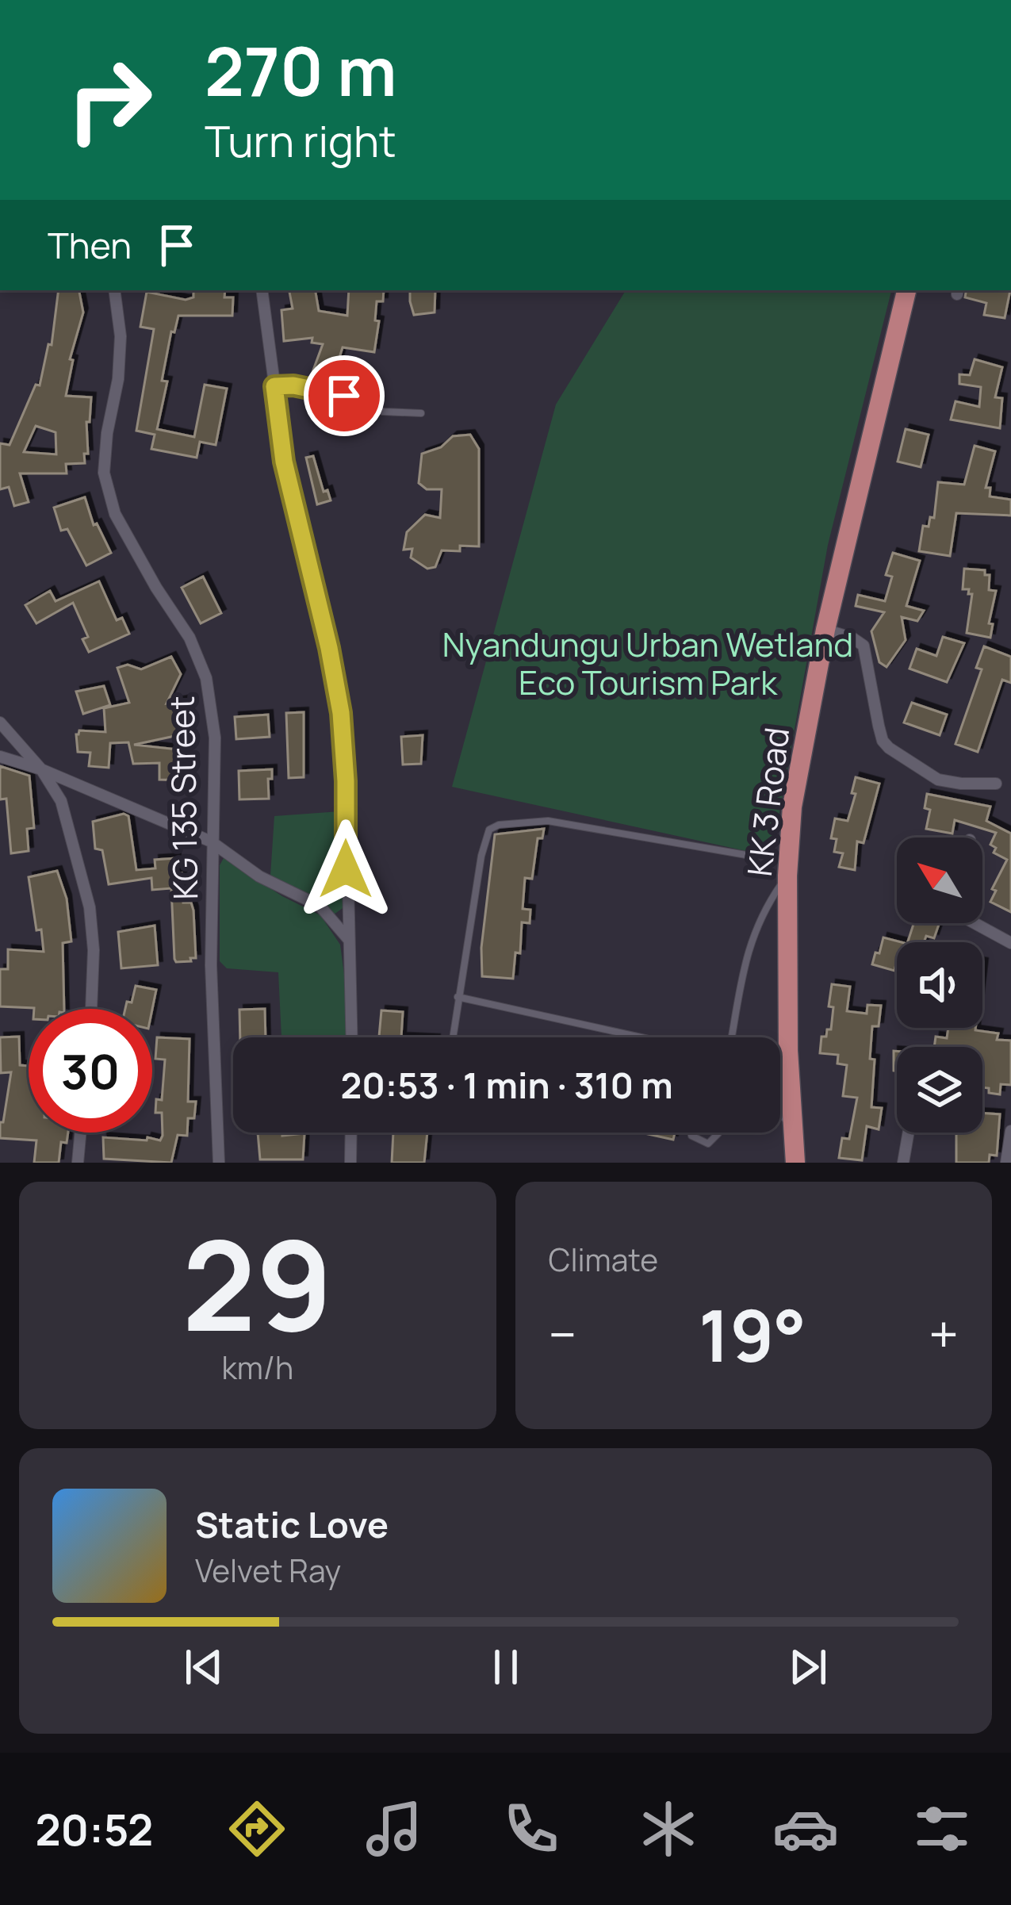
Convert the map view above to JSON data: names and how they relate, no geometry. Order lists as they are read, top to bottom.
{
  "streets": {
    "highway": ["KK 3 Road"],
    "street": ["KG 135 Street"]
  },
  "parks": ["Nyandungu Urban Wetland Eco Tourism Park"],
  "north": "top left",
  "page": {
    "turn": ["270 m", "Turn right"],
    "then": "Then",
    "limit": "30",
    "trip": "20:53 · 1 min · 310 m",
    "tile": [
      ["29", "km/h"],
      "Climate"
    ],
    "heat": ["−", "19°", "+"],
    "song": ["Static Love", "Velvet Ray"],
    "tabs": "20:52"
  }
}
